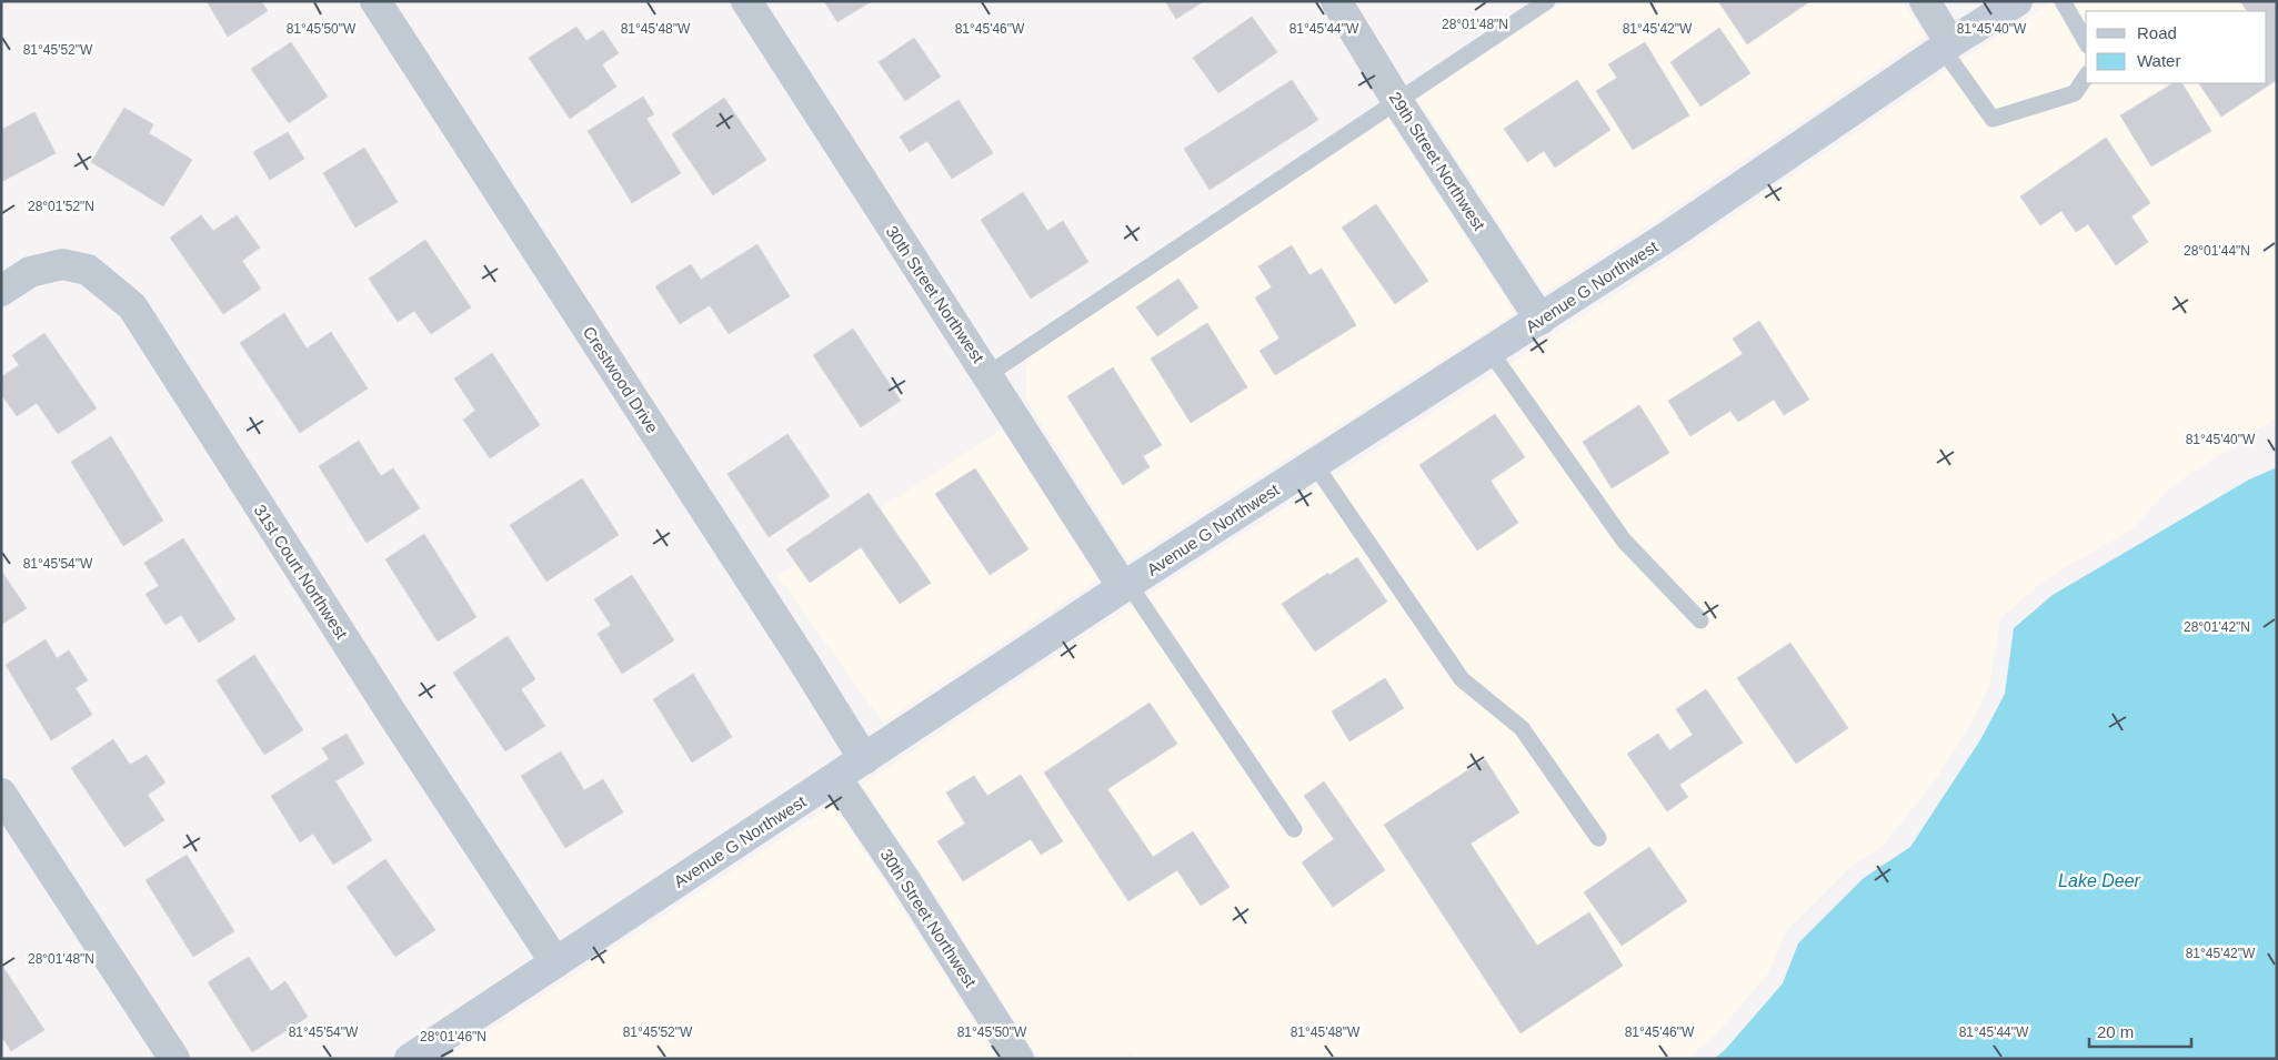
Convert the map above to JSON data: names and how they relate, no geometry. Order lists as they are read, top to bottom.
{
  "streets": {
    "main road": ["Avenue G Northwest"],
    "street": [
      "29th Street Northwest",
      "30th Street Northwest",
      "Crestwood Drive",
      "31st Court Northwest"
    ]
  },
  "crossings": [
    ["29th Street Northwest", "Avenue G Northwest"],
    ["Avenue G Northwest", "30th Street Northwest"],
    ["Avenue G Northwest", "Crestwood Drive"],
    ["Avenue G Northwest", "31st Court Northwest"]
  ],
  "water": ["Lake Deer"],
  "legend": ["Road", "Water"],
  "scale_bar": "20 m",
  "coordinates": [
    "28°01'48\"N",
    "81°45'50\"W",
    "81°45'48\"W",
    "81°45'46\"W",
    "81°45'44\"W",
    "81°45'42\"W",
    "81°45'40\"W",
    "81°45'52\"W",
    "28°01'52\"N",
    "28°01'44\"N",
    "81°45'54\"W",
    "28°01'42\"N",
    "28°01'46\"N"
  ]
}
